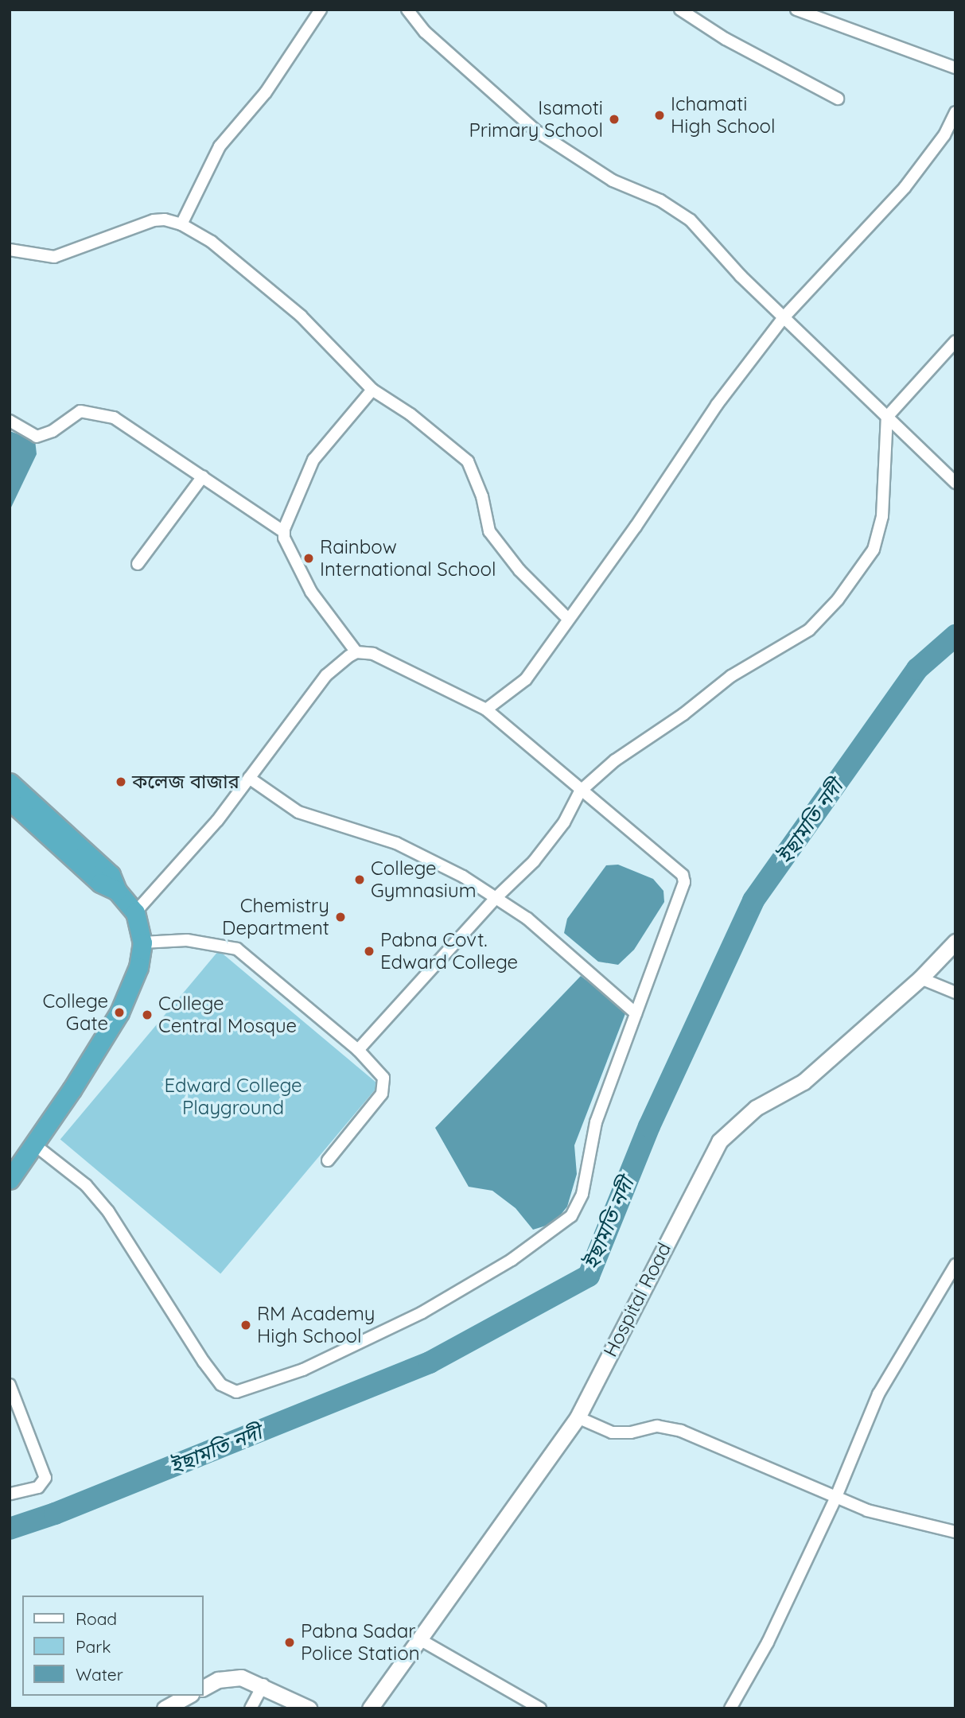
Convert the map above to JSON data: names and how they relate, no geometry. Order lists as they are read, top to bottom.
{
  "streets": {
    "main road": ["Hospital Road"]
  },
  "water": ["ইছামতি নদী"],
  "parks": ["Edward College Playground"],
  "places": [
    "Ichamati High School",
    "Isamoti Primary School",
    "Rainbow International School",
    "কলেজ বাজার",
    "College Gymnasium",
    "Chemistry Department",
    "Pabna Covt. Edward College",
    "College Gate",
    "College Central Mosque",
    "RM Academy High School",
    "Pabna Sadar Police Station"
  ],
  "legend": ["Road", "Park", "Water"]
}
